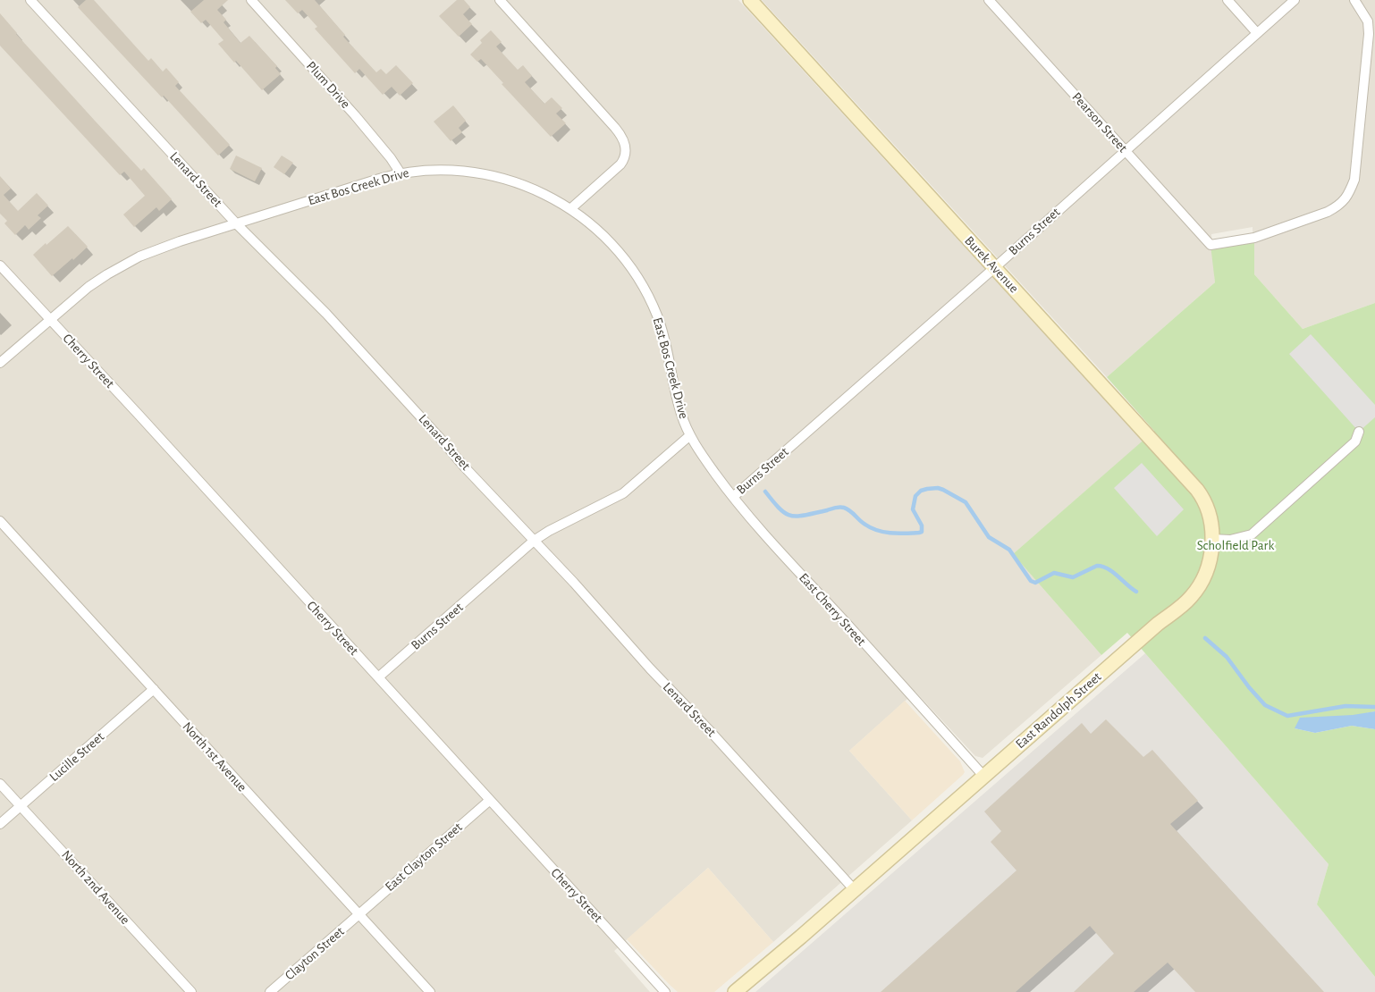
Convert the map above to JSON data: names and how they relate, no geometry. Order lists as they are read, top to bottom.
{
  "streets": {
    "street": [
      "Plum Drive",
      "Pearson Street",
      "Lenard Street",
      "East Bos Creek Drive",
      "Burns Street",
      "Burek Avenue",
      "Cherry Street",
      "East Cherry Street",
      "East Randolph Street",
      "Lucille Street",
      "North 1st Avenue",
      "East Clayton Street",
      "North 2nd Avenue",
      "Clayton Street"
    ]
  },
  "crossings": [
    ["Plum Drive", "East Bos Creek Drive"],
    ["Pearson Street", "Burns Street"],
    ["Lenard Street", "East Bos Creek Drive"],
    ["Lenard Street", "Burns Street"],
    ["Lenard Street", "East Randolph Street"],
    ["East Bos Creek Drive", "Burns Street"],
    ["East Bos Creek Drive", "Cherry Street"],
    ["East Bos Creek Drive", "East Cherry Street"],
    ["Burns Street", "Burek Avenue"],
    ["Burns Street", "Cherry Street"],
    ["Burns Street", "East Cherry Street"],
    ["Burek Avenue", "East Randolph Street"],
    ["Cherry Street", "East Clayton Street"],
    ["East Cherry Street", "East Randolph Street"],
    ["Lucille Street", "North 1st Avenue"],
    ["Lucille Street", "North 2nd Avenue"],
    ["North 1st Avenue", "East Clayton Street"],
    ["North 1st Avenue", "Clayton Street"],
    ["East Clayton Street", "Clayton Street"]
  ],
  "parks": ["Scholfield Park"]
}
